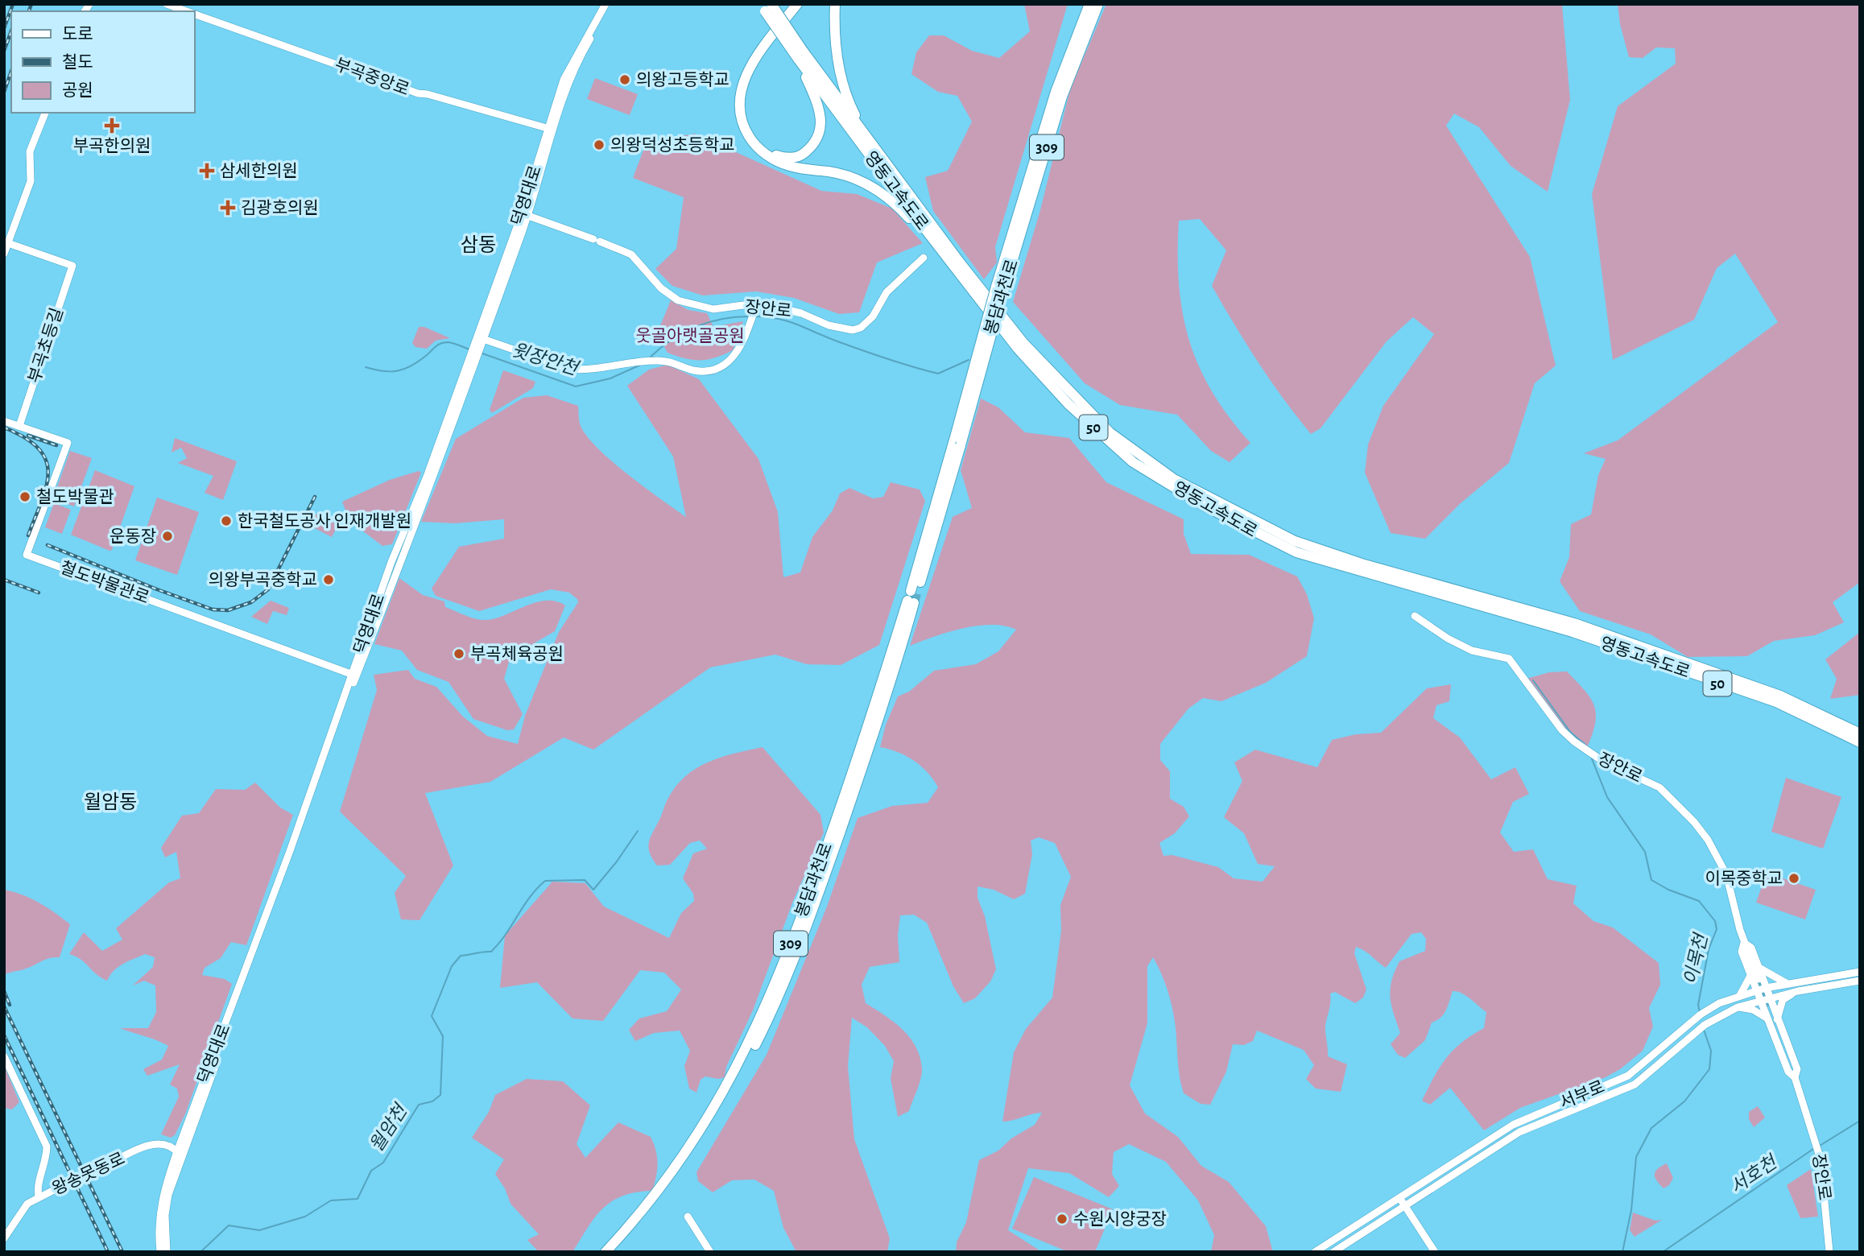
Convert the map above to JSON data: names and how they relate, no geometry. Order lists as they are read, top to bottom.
{
  "streets": {
    "highway": [
      "309",
      "영동고속도로",
      "봉담과천로",
      "50"
    ],
    "street": [
      "부곡중앙로",
      "덕영대로",
      "장안로",
      "부곡초등길",
      "철도박물관로",
      "서부로",
      "왕송못동로"
    ]
  },
  "crossings": [
    ["부곡중앙로", "덕영대로"],
    ["덕영대로", "장안로"],
    ["덕영대로", "철도박물관로"],
    ["덕영대로", "왕송못동로"],
    ["부곡초등길", "철도박물관로"]
  ],
  "districts": ["삼동", "월암동"],
  "water": [
    "윗장안천",
    "이목천",
    "월암천",
    "서호천"
  ],
  "parks": ["웃골아랫골공원"],
  "places": {
    "other": [
      "의왕고등학교",
      "의왕덕성초등학교",
      "철도박물관",
      "한국철도공사 인재개발원",
      "운동장",
      "의왕부곡중학교",
      "부곡체육공원",
      "이목중학교",
      "수원시양궁장"
    ],
    "health": ["부곡한의원", "삼세한의원", "김광호의원"]
  },
  "legend": ["도로", "철도", "공원"]
}
